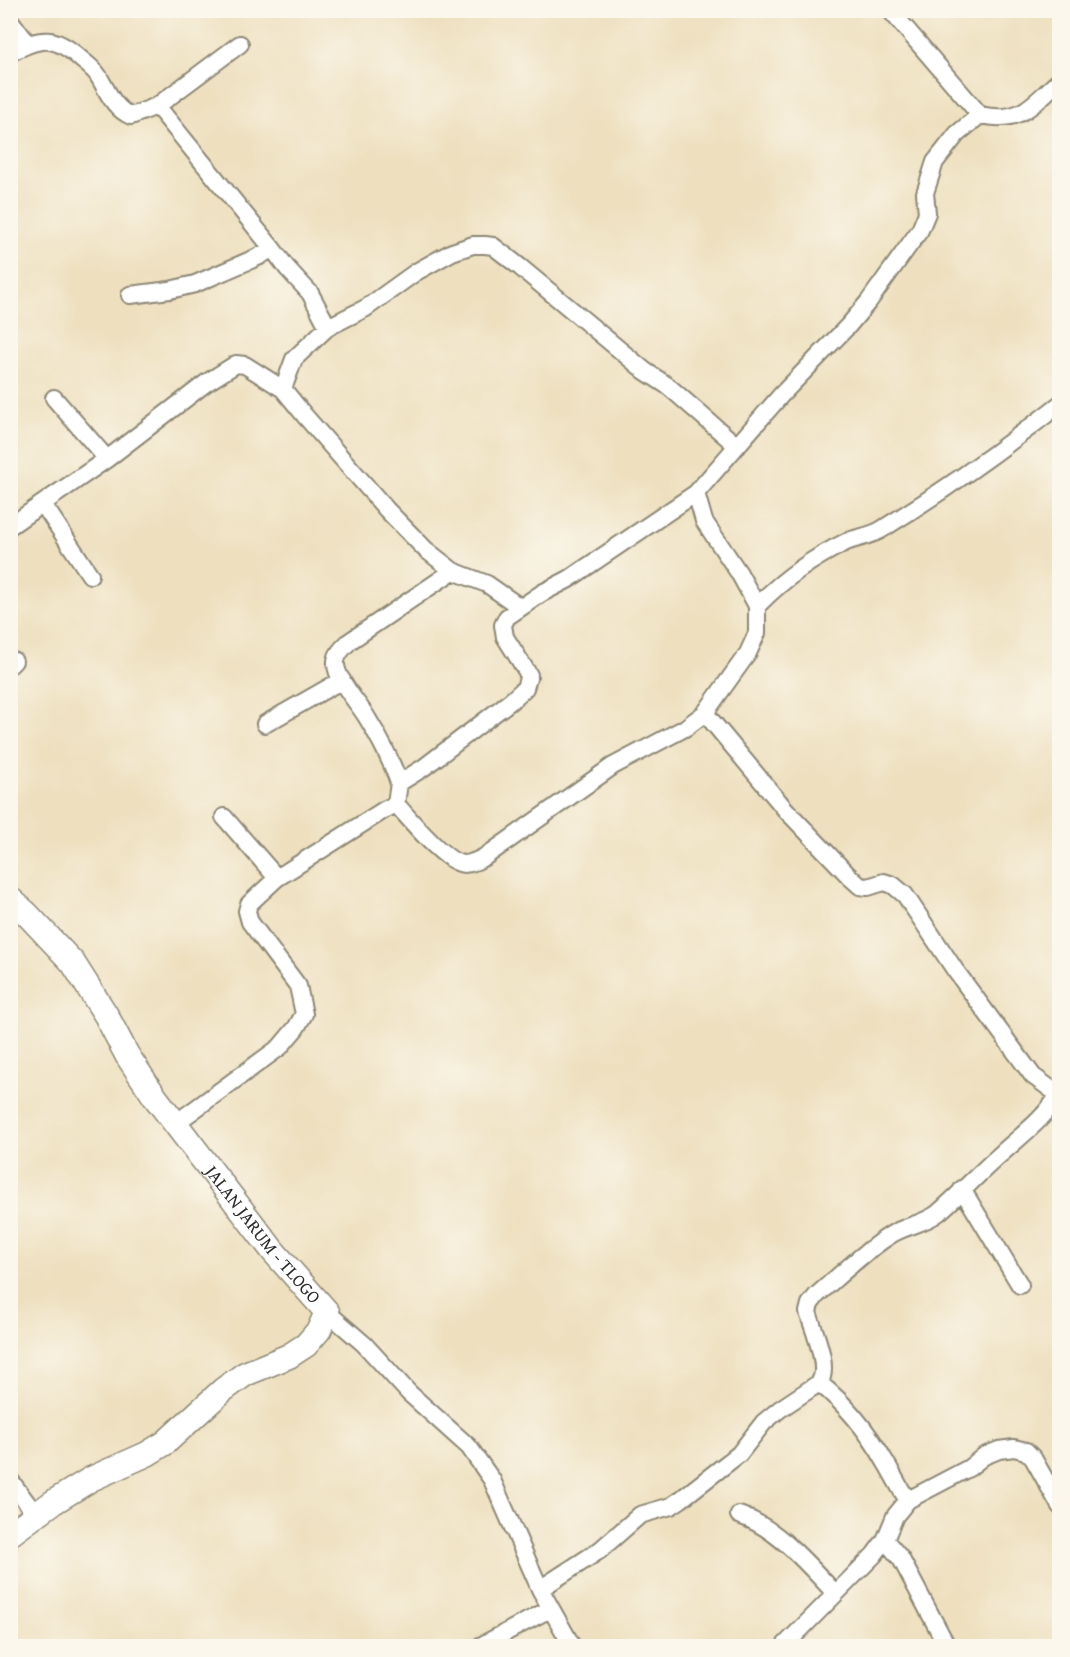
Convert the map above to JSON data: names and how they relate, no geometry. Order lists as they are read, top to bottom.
{
  "streets": {
    "street": ["JALAN JARUM - TLOGO"]
  }
}
